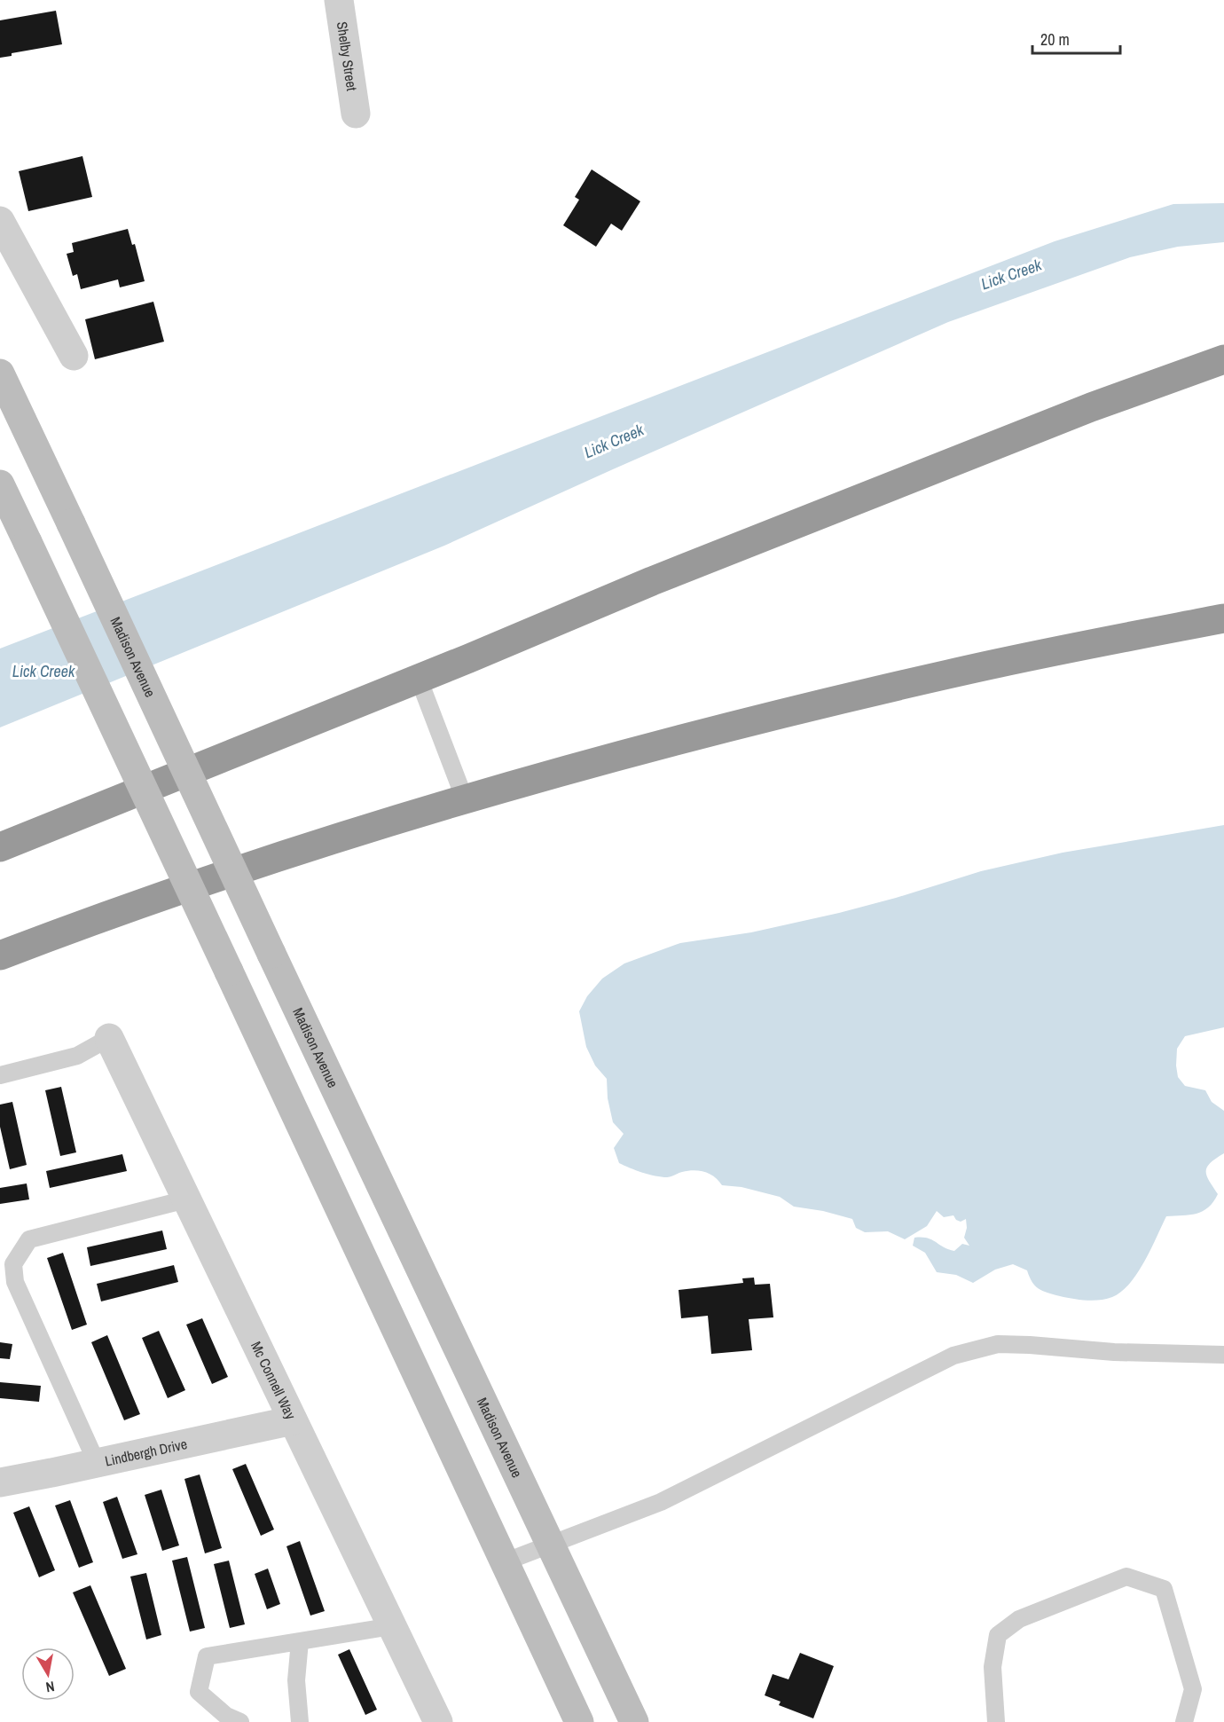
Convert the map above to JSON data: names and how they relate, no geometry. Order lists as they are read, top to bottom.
{
  "streets": {
    "main road": ["Madison Avenue"],
    "street": ["Shelby Street", "Mc Connell Way", "Lindbergh Drive"]
  },
  "crossings": [
    ["Mc Connell Way", "Lindbergh Drive"]
  ],
  "water": ["Lick Creek"],
  "scale_bar": "20 m",
  "north": "bottom"
}
